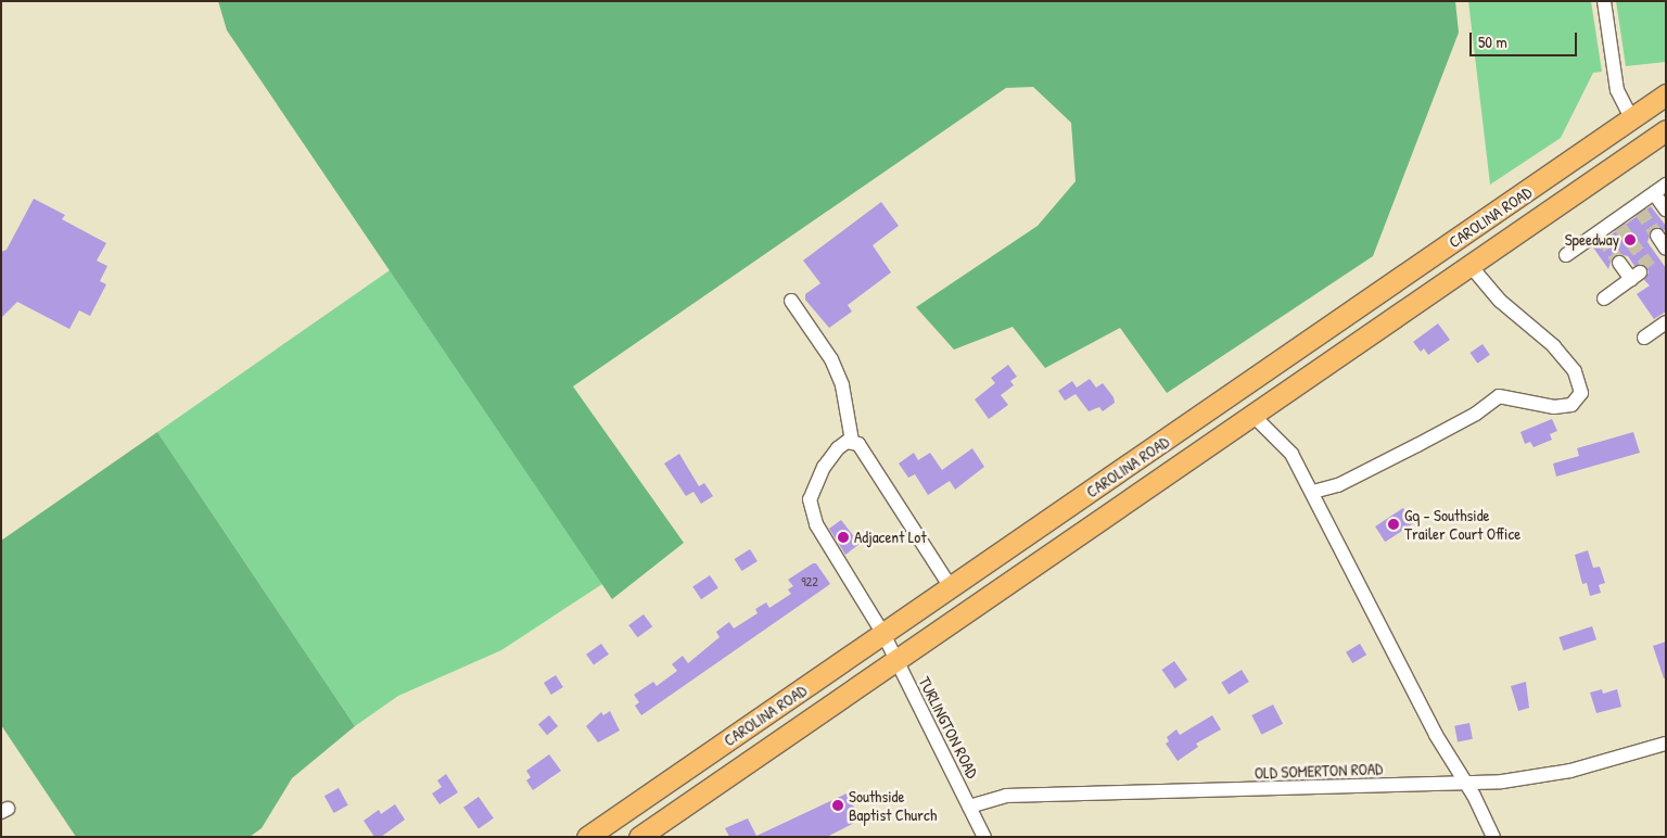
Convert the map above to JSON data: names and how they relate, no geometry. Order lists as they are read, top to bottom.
{
  "streets": {
    "highway": ["CAROLINA ROAD"],
    "street": ["TURLINGTON ROAD", "OLD SOMERTON ROAD"]
  },
  "crossings": [
    ["CAROLINA ROAD", "TURLINGTON ROAD"],
    ["TURLINGTON ROAD", "OLD SOMERTON ROAD"]
  ],
  "places": [
    "Speedway",
    "Gq - Southside Trailer Court Office",
    "Adjacent Lot",
    "Southside Baptist Church"
  ],
  "house_numbers": ["922"],
  "scale_bar": "50 m"
}
